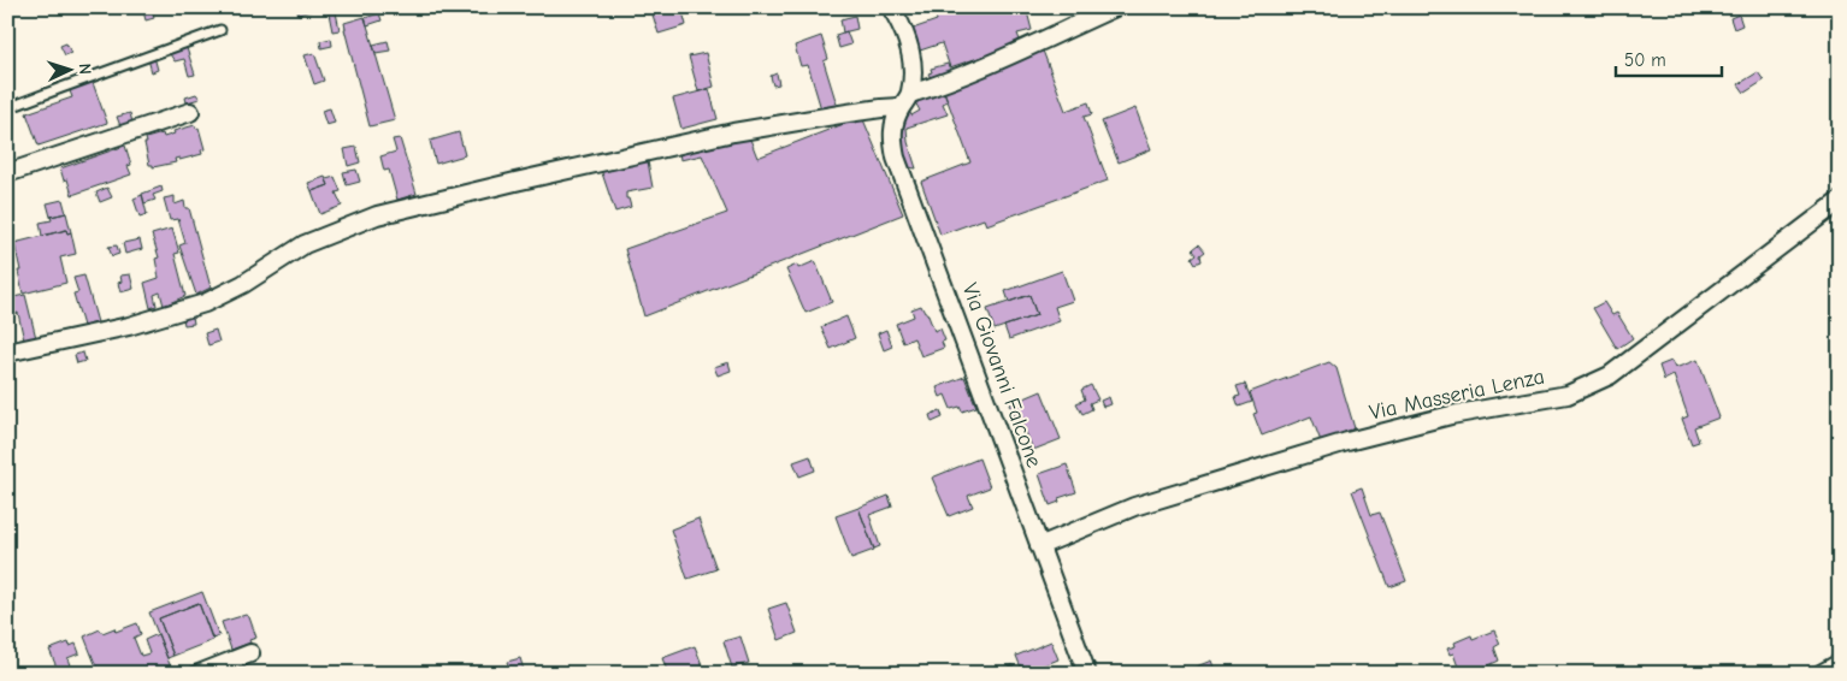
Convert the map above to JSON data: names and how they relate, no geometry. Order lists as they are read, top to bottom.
{
  "streets": {
    "street": ["Via Giovanni Falcone", "Via Masseria Lenza"]
  },
  "crossings": [
    ["Via Giovanni Falcone", "Via Masseria Lenza"]
  ],
  "scale_bar": "50 m",
  "north": "right"
}
